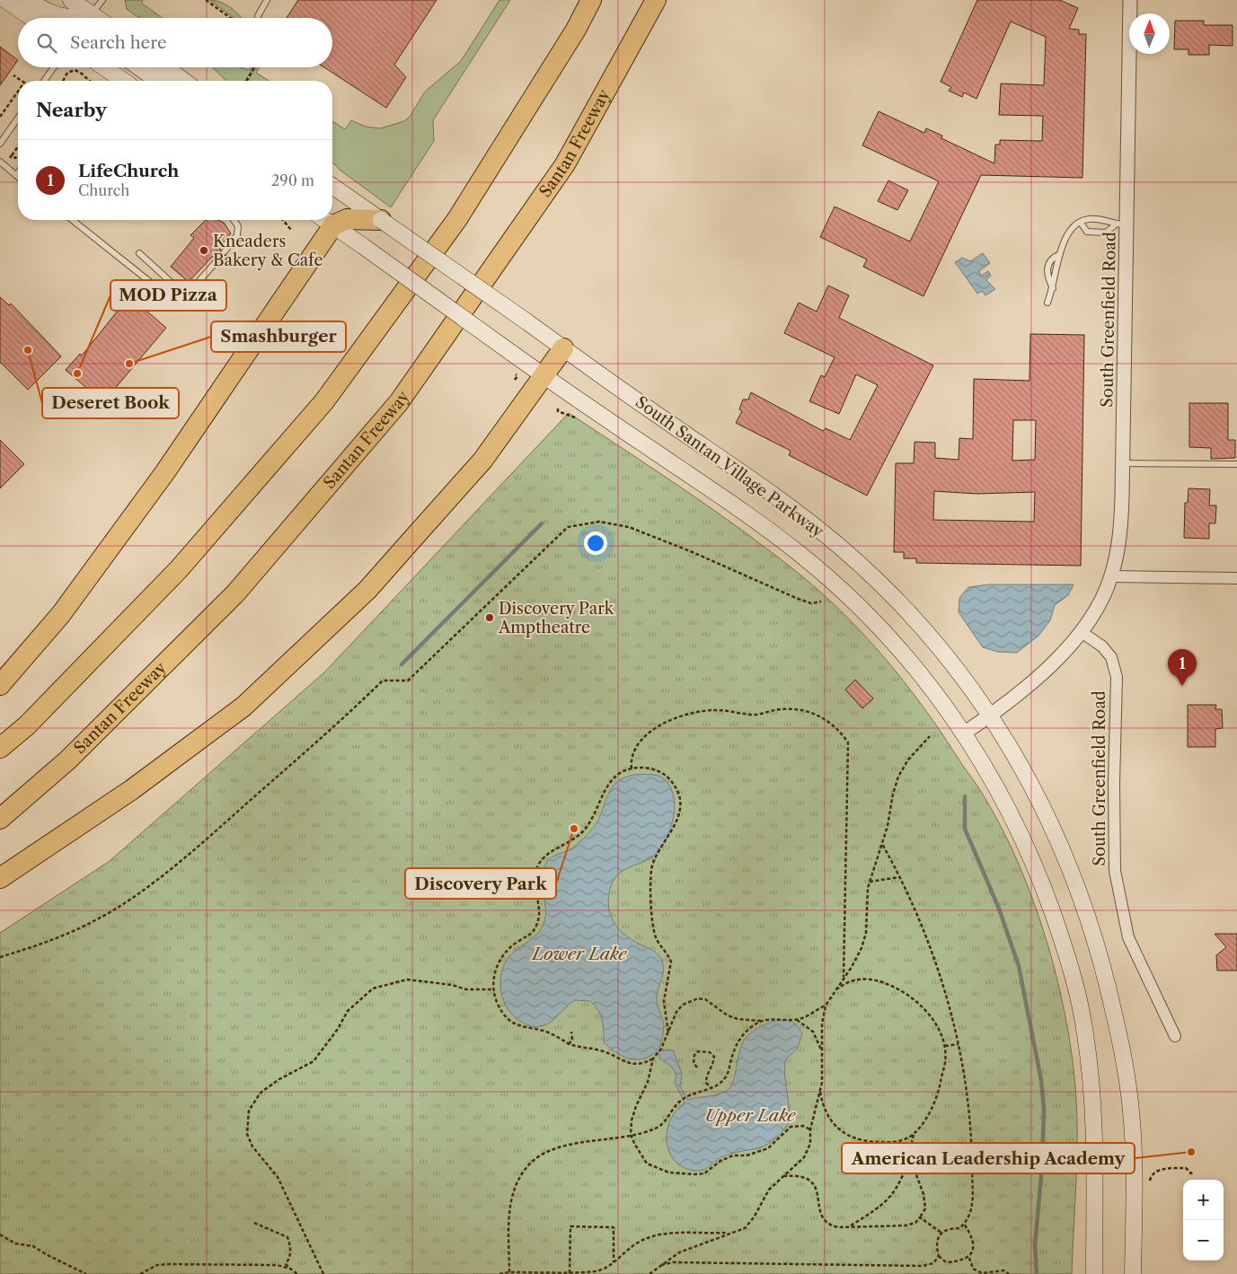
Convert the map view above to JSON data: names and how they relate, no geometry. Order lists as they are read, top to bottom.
{
  "streets": {
    "highway": ["Santan Freeway"],
    "main road": ["South Santan Village Parkway"],
    "street": ["South Greenfield Road"]
  },
  "crossings": [
    ["South Greenfield Road", "South Santan Village Parkway"]
  ],
  "water": ["Lower Lake", "Upper Lake"],
  "places": [
    "Kneaders Bakery & Cafe",
    "Deseret Book",
    "Smashburger",
    "MOD Pizza",
    "Discovery Park Amptheatre",
    "Discovery Park",
    "American Leadership Academy"
  ],
  "north": "top",
  "page": {
    "search": "Search here",
    "heading": "Nearby",
    "list": [
      {
        "mark": "1",
        "name": "LifeChurch",
        "note": "Church",
        "value": "290 m"
      }
    ],
    "pins": "1",
    "map_buttons": ["+", "−"]
  }
}
